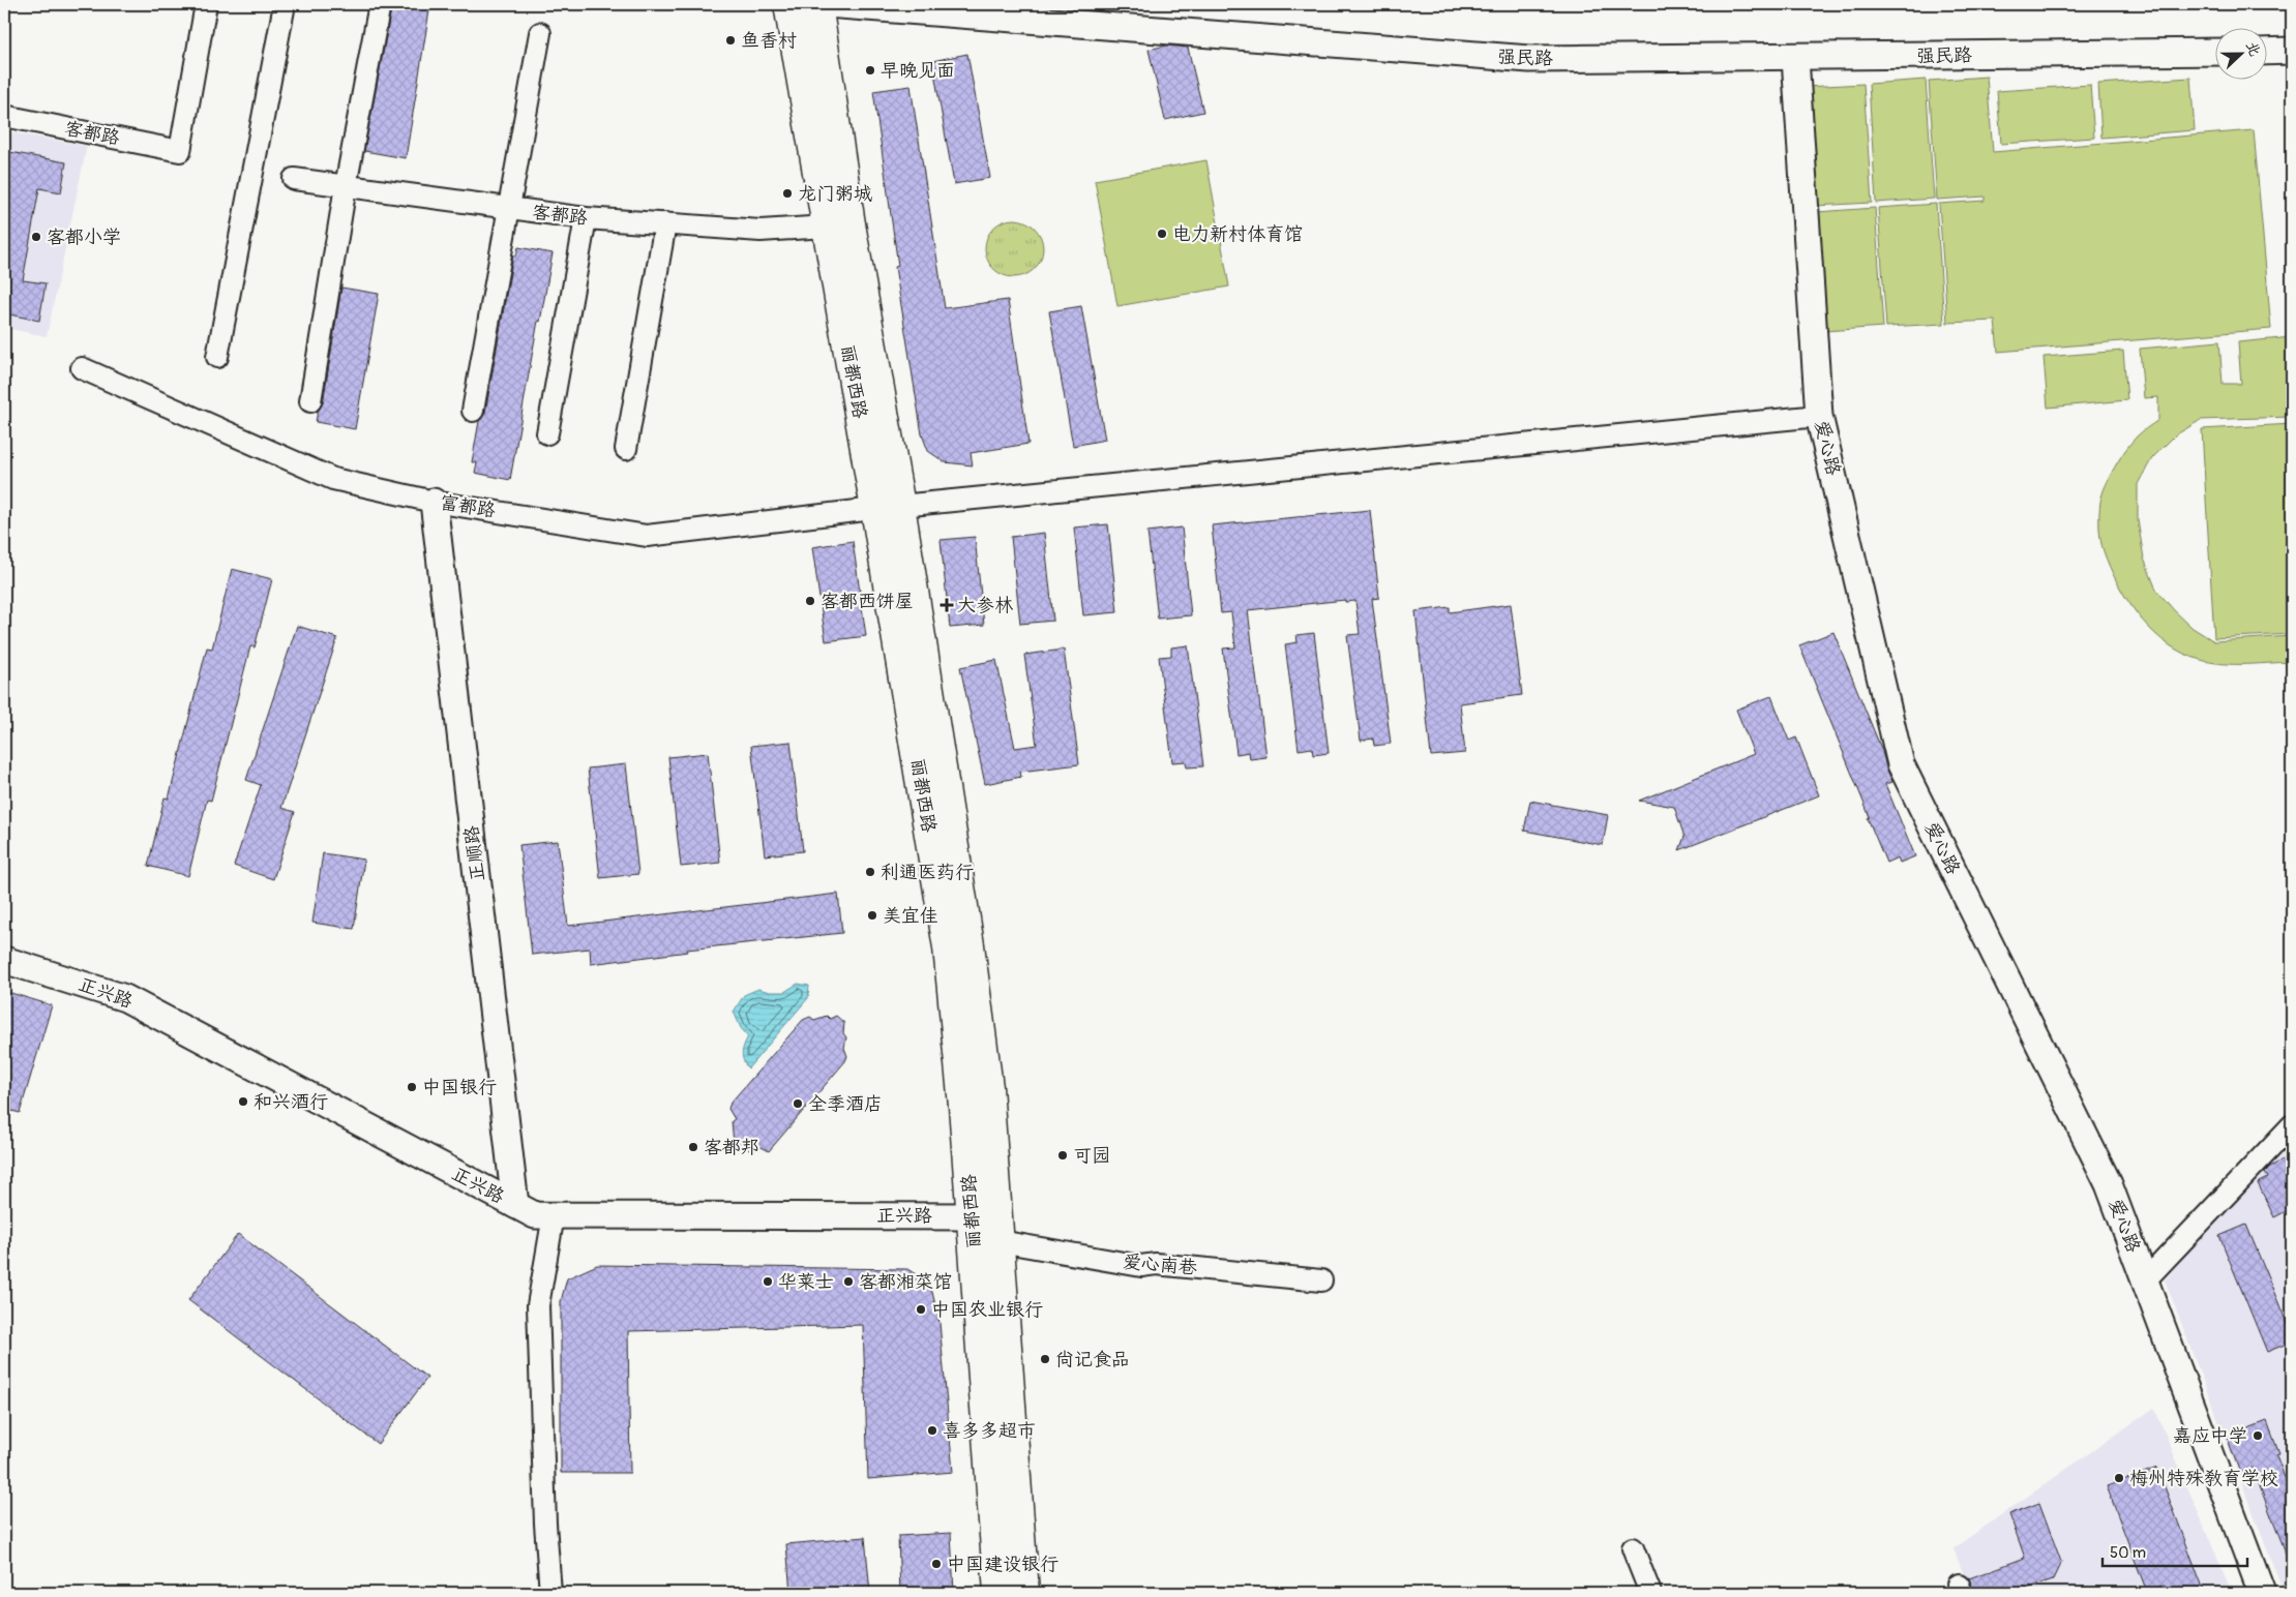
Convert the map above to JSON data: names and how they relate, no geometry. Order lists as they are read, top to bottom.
{
  "streets": {
    "main road": ["丽都西路"],
    "street": [
      "强民路",
      "客都路",
      "爱心路",
      "富都路",
      "正顺路",
      "正兴路",
      "爱心南巷"
    ]
  },
  "crossings": [
    ["强民路", "爱心路"],
    ["客都路", "丽都西路"],
    ["丽都西路", "富都路"],
    ["丽都西路", "正兴路"],
    ["丽都西路", "爱心南巷"],
    ["爱心路", "富都路"],
    ["富都路", "正顺路"],
    ["正顺路", "正兴路"],
    ["正兴路", "爱心南巷"]
  ],
  "places": {
    "other": [
      "鱼香村",
      "早晚见面",
      "龙门粥城",
      "电力新村体育馆",
      "客都小学",
      "客都西饼屋",
      "利通医药行",
      "美宜佳",
      "中国银行",
      "和兴酒行",
      "全季酒店",
      "客都邦",
      "可园",
      "华莱士",
      "客都湘菜馆",
      "中国农业银行",
      "尚记食品",
      "喜多多超市",
      "嘉应中学",
      "梅州特殊教育学校",
      "中国建设银行"
    ],
    "health": ["大参林"]
  },
  "scale_bar": "50 m",
  "north": "right"
}
